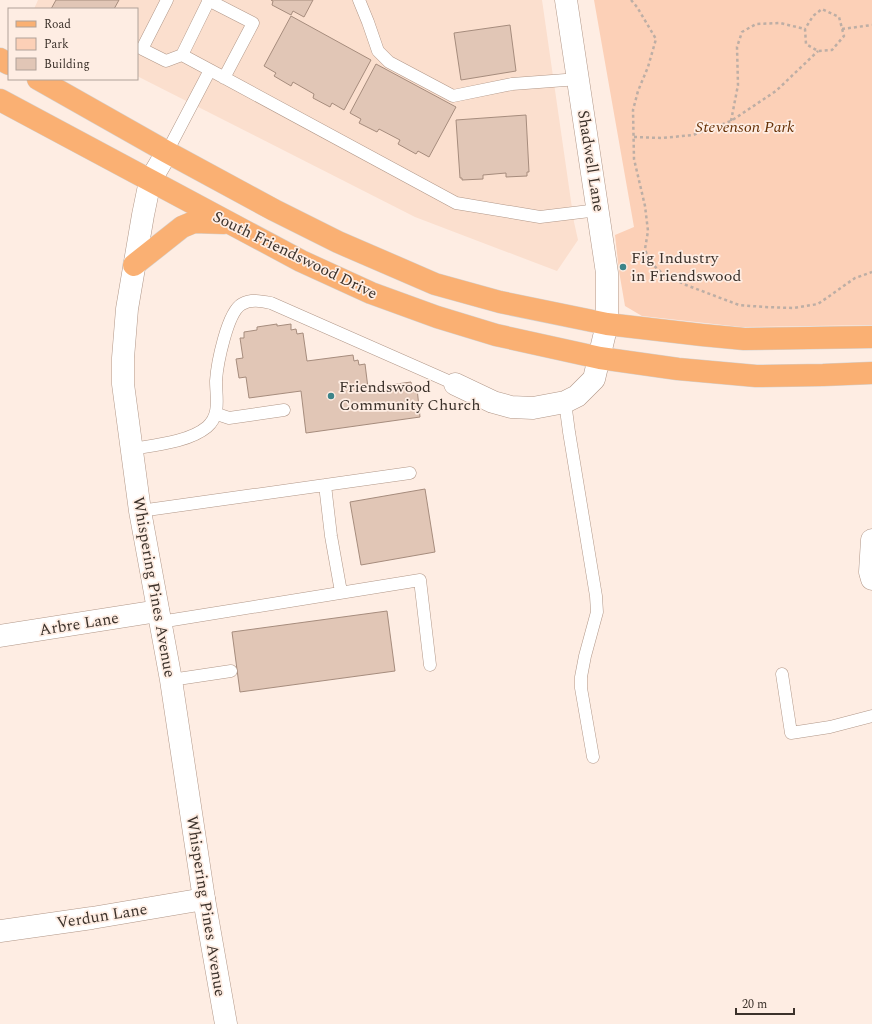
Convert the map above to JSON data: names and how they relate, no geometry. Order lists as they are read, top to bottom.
{
  "streets": {
    "main road": ["South Friendswood Drive"],
    "street": [
      "Shadwell Lane",
      "Whispering Pines Avenue",
      "Arbre Lane",
      "Verdun Lane"
    ]
  },
  "crossings": [
    ["Shadwell Lane", "South Friendswood Drive"],
    ["South Friendswood Drive", "Whispering Pines Avenue"],
    ["Whispering Pines Avenue", "Arbre Lane"],
    ["Whispering Pines Avenue", "Verdun Lane"]
  ],
  "parks": ["Stevenson Park"],
  "places": ["Fig Industry in Friendswood", "Friendswood Community Church"],
  "legend": ["Road", "Park", "Building"],
  "scale_bar": "20 m"
}
